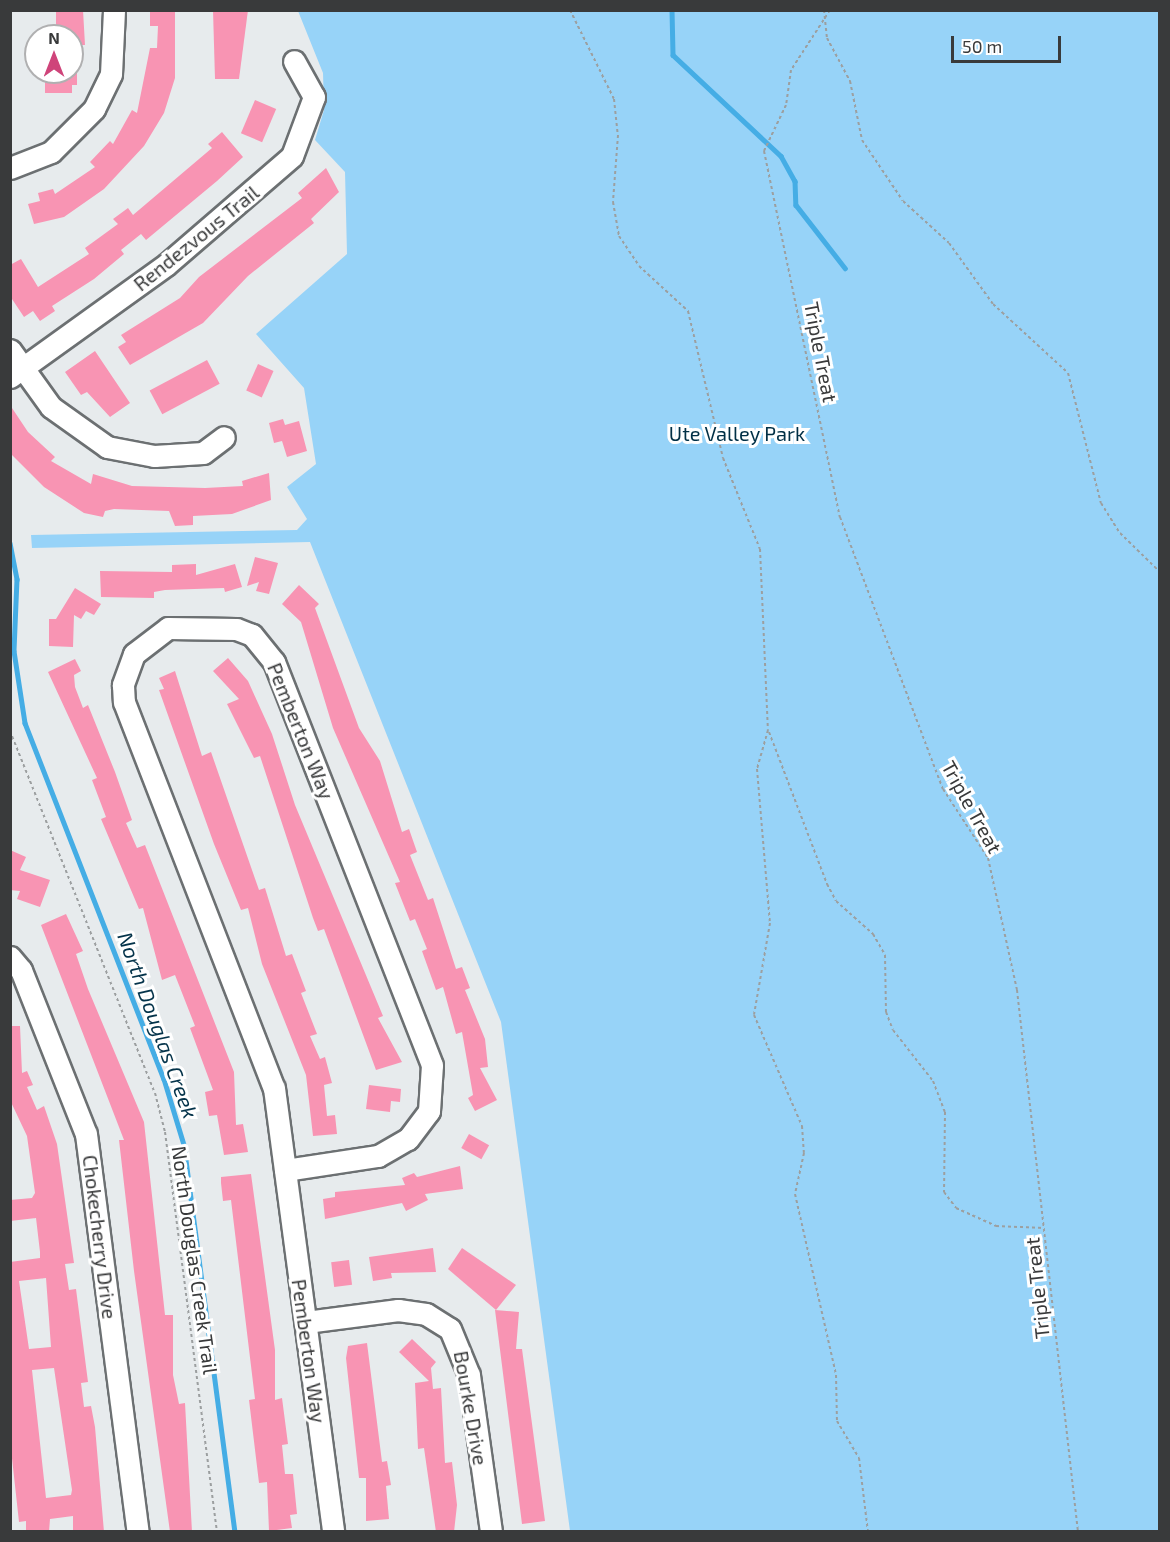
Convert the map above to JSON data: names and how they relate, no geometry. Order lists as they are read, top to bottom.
{
  "streets": {
    "street": [
      "Rendezvous Trail",
      "Pemberton Way",
      "Chokecherry Drive",
      "Bourke Drive"
    ],
    "path": ["Triple Treat", "North Douglas Creek Trail"]
  },
  "crossings": [
    ["Pemberton Way", "Bourke Drive"]
  ],
  "water": ["North Douglas Creek"],
  "parks": ["Ute Valley Park"],
  "scale_bar": "50 m",
  "north": "top"
}
